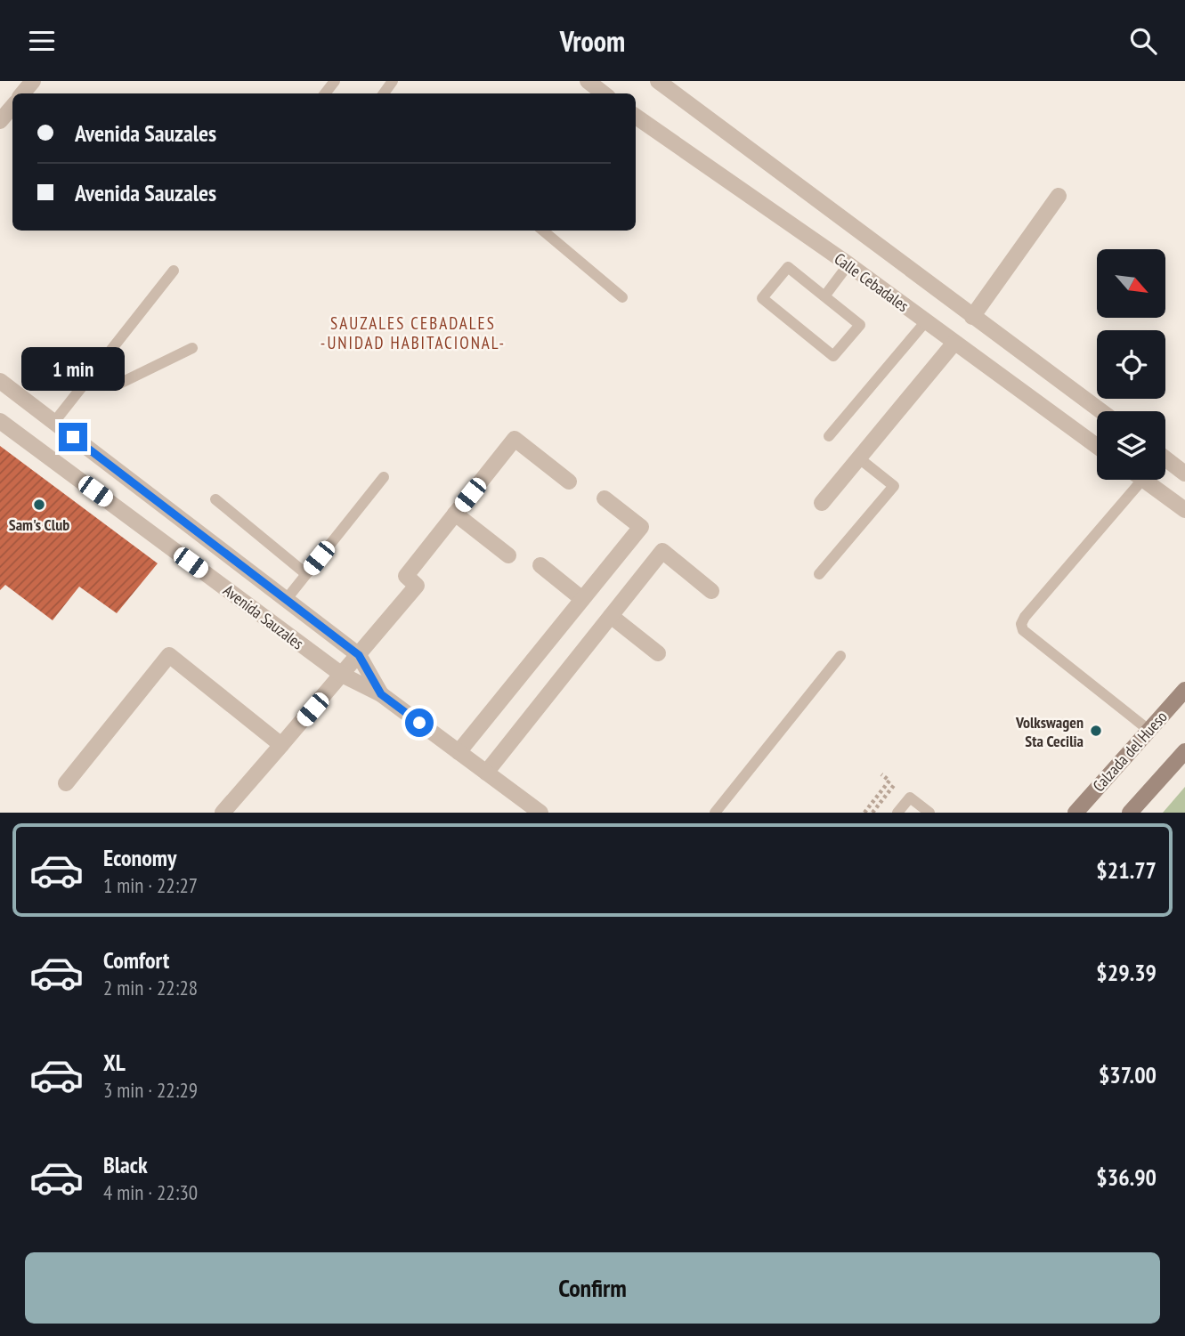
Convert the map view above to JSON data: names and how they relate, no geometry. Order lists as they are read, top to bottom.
{
  "streets": {
    "main road": ["Calzada del Hueso"],
    "street": ["Calle Cebadales", "Avenida Sauzales"]
  },
  "districts": ["SAUZALES CEBADALES -UNIDAD HABITACIONAL-"],
  "places": ["Sam's Club", "Volkswagen Sta Cecilia"],
  "north": "bottom right",
  "page": {
    "header": "Vroom",
    "banner": ["Avenida Sauzales", "Avenida Sauzales"],
    "bubble": "1 min",
    "list": [
      {
        "name": "Economy",
        "note": "1 min · 22:27",
        "value": "$21.77"
      },
      {
        "name": "Comfort",
        "note": "2 min · 22:28",
        "value": "$29.39"
      },
      {
        "name": "XL",
        "note": "3 min · 22:29",
        "value": "$37.00"
      },
      {
        "name": "Black",
        "note": "4 min · 22:30",
        "value": "$36.90"
      }
    ],
    "buttons": "Confirm"
  }
}
